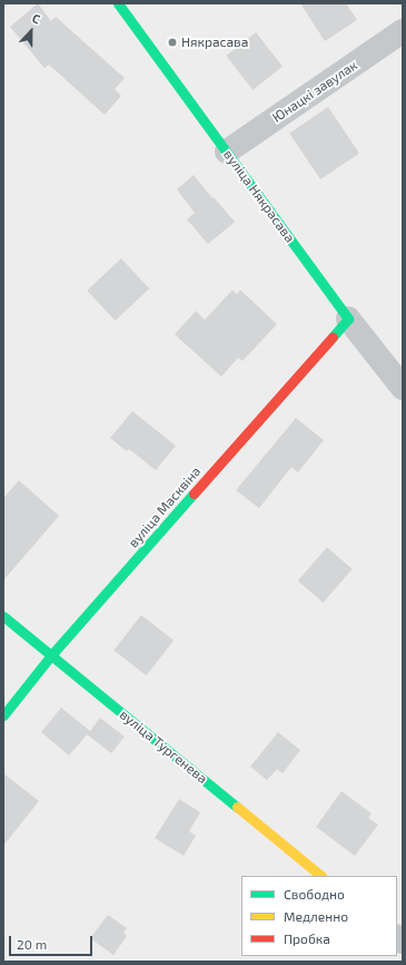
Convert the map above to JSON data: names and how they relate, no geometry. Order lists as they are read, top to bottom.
{
  "streets": {
    "main road": ["вуліца Някрасава", "вуліца Масквіна", "вуліца Тургенева"],
    "street": ["Юнацкі завулак"]
  },
  "crossings": [
    ["Юнацкі завулак", "вуліца Някрасава"],
    ["вуліца Някрасава", "вуліца Масквіна"],
    ["вуліца Масквіна", "вуліца Тургенева"]
  ],
  "places": ["Някрасава"],
  "legend": ["Свободно", "Медленно", "Пробка"],
  "scale_bar": "20 m",
  "north": "top"
}
